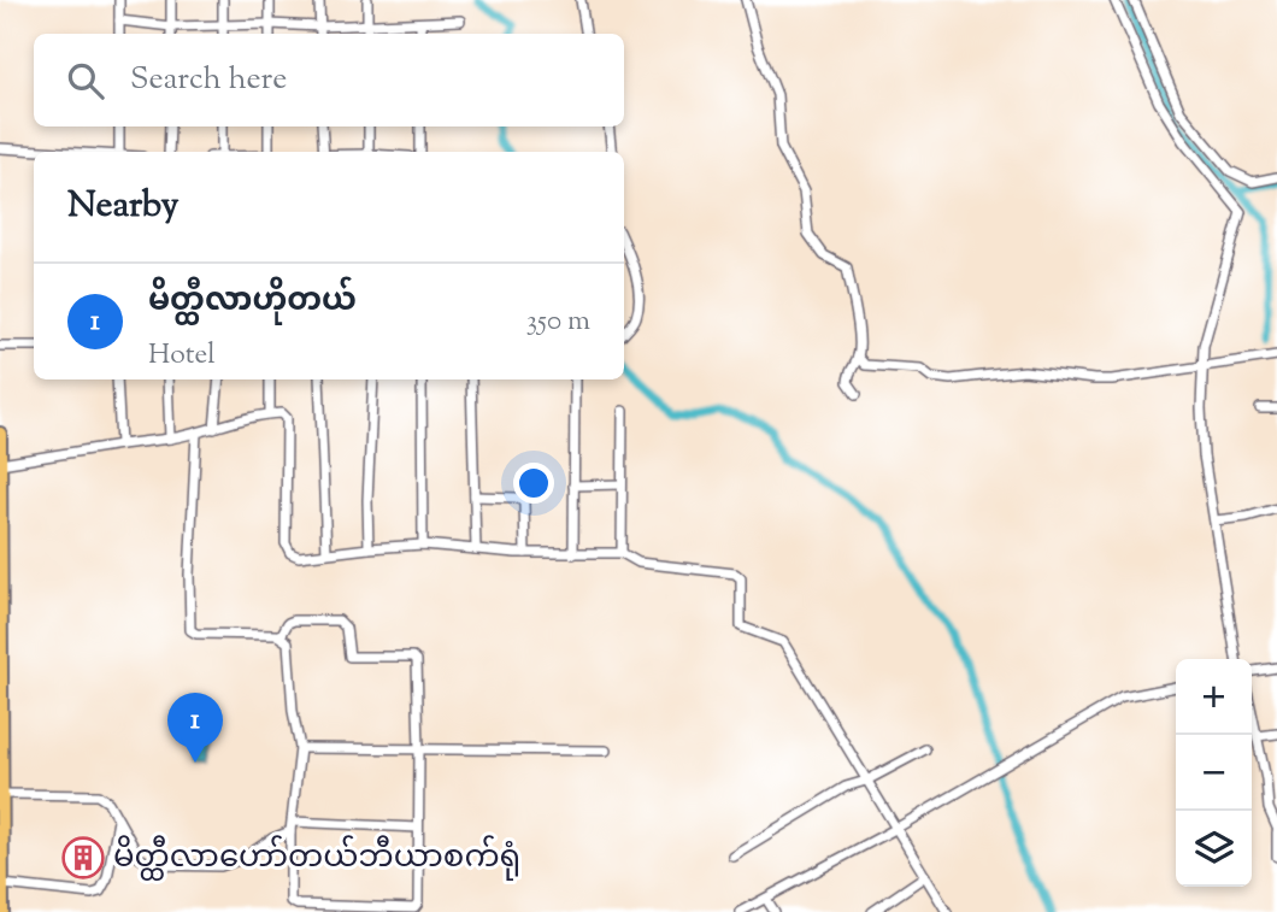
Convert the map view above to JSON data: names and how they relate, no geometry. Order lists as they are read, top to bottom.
{
  "places": {
    "building": ["မိတ္ထီလာဟော်တယ်ဘီယာစက်ရုံ"]
  },
  "page": {
    "search": "Search here",
    "heading": "Nearby",
    "list": [
      {
        "mark": "1",
        "name": "မိတ္ထီလာဟိုတယ်",
        "note": "Hotel",
        "value": "350 m"
      }
    ],
    "map_buttons": ["+", "−"],
    "pins": "1"
  }
}
